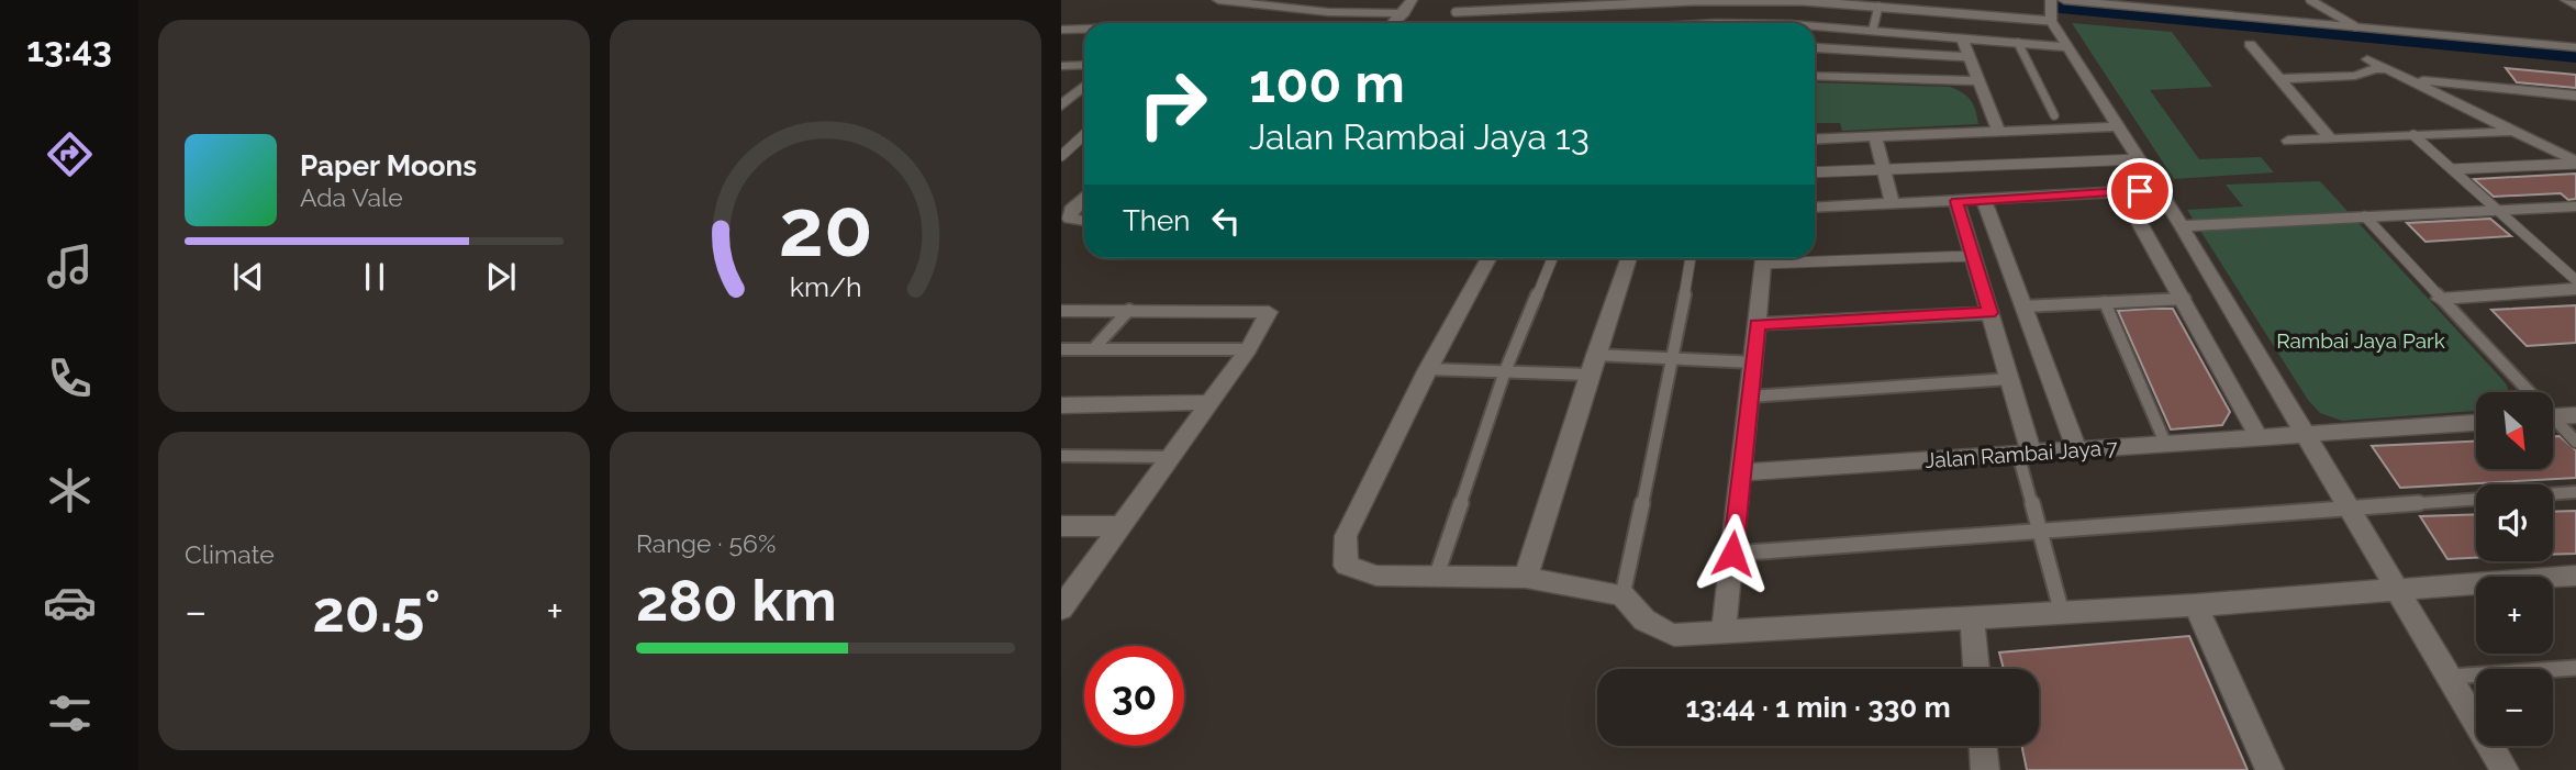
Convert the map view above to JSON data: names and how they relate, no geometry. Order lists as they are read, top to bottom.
{
  "streets": {
    "street": ["Jalan Rambai Jaya 7"]
  },
  "parks": ["Rambai Jaya Park"],
  "north": "bottom right",
  "page": {
    "tabs": "13:43",
    "turn": ["100 m", "Jalan Rambai Jaya 13"],
    "song": ["Paper Moons", "Ada Vale"],
    "then": "Then",
    "map_buttons": ["+", "−"],
    "tile": [
      "Climate",
      ["Range · 56%", "280 km"]
    ],
    "heat": ["−", "20.5°", "+"],
    "limit": "30",
    "trip": "13:44 · 1 min · 330 m",
    "gauge": ["20", "km/h"]
  }
}
